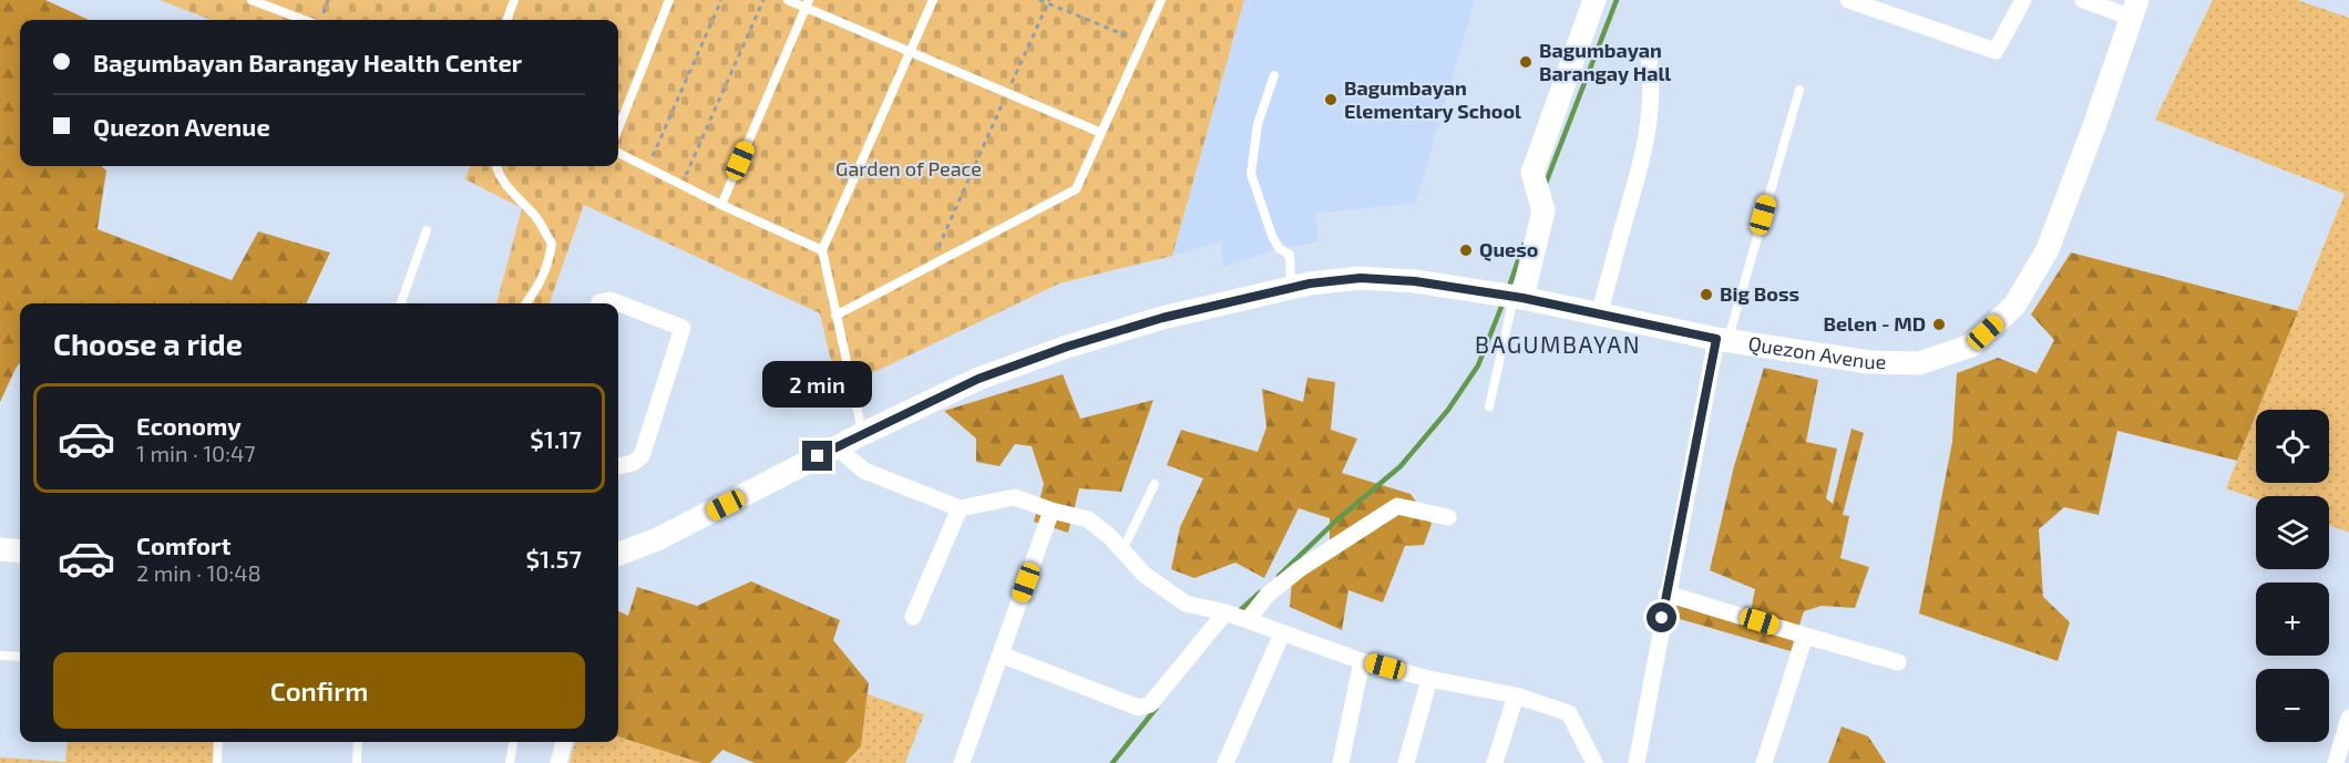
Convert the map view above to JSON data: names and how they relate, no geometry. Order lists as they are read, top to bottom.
{
  "streets": {
    "main road": ["Quezon Avenue"]
  },
  "districts": ["BAGUMBAYAN"],
  "parks": ["Garden of Peace"],
  "places": [
    "Bagumbayan Barangay Hall",
    "Bagumbayan Elementary School",
    "Queso",
    "Big Boss",
    "Belen - MD"
  ],
  "page": {
    "banner": ["Bagumbayan Barangay Health Center", "Quezon Avenue"],
    "heading": "Choose a ride",
    "bubble": "2 min",
    "list": [
      {
        "name": "Economy",
        "note": "1 min · 10:47",
        "value": "$1.17"
      },
      {
        "name": "Comfort",
        "note": "2 min · 10:48",
        "value": "$1.57"
      }
    ],
    "map_buttons": ["+", "−"],
    "buttons": "Confirm"
  }
}
